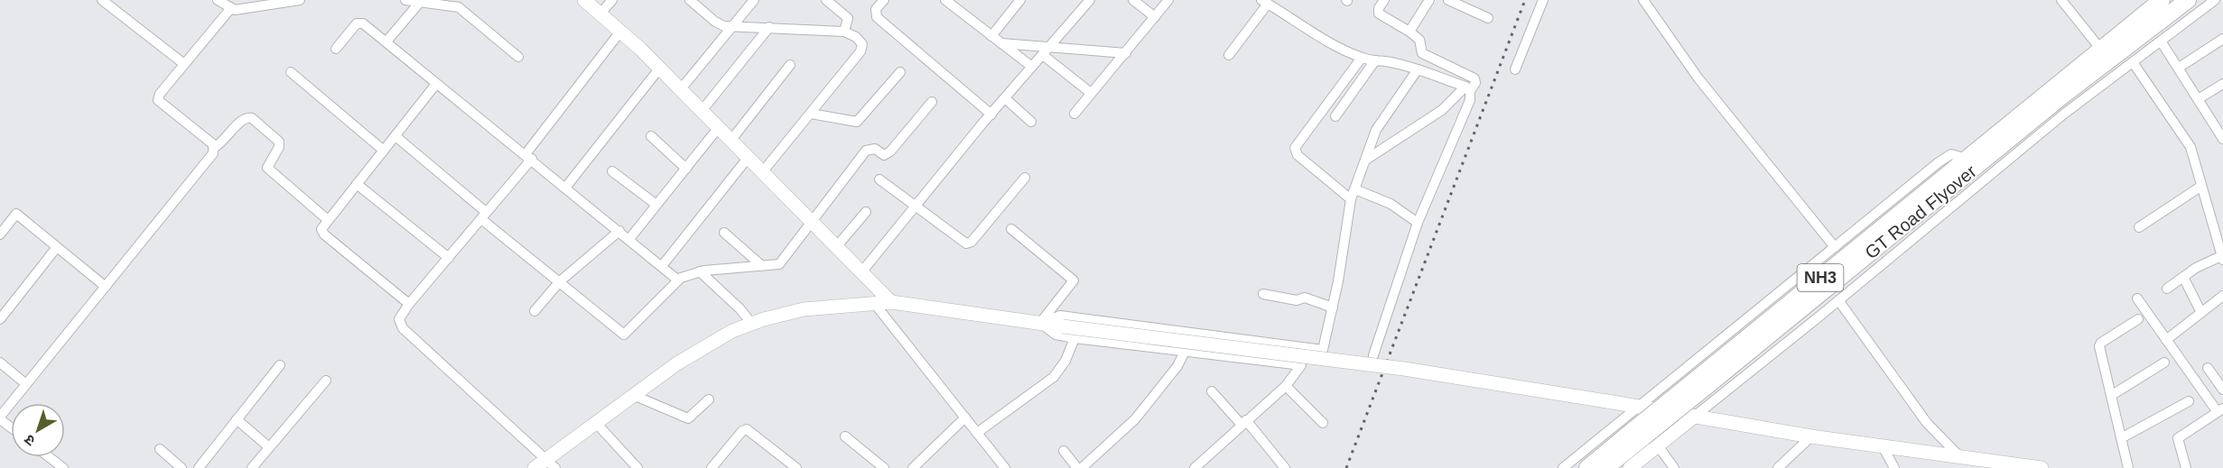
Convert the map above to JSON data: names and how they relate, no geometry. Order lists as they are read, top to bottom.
{
  "streets": {
    "highway": ["GT Road Flyover", "NH3"]
  },
  "north": "bottom left"
}
